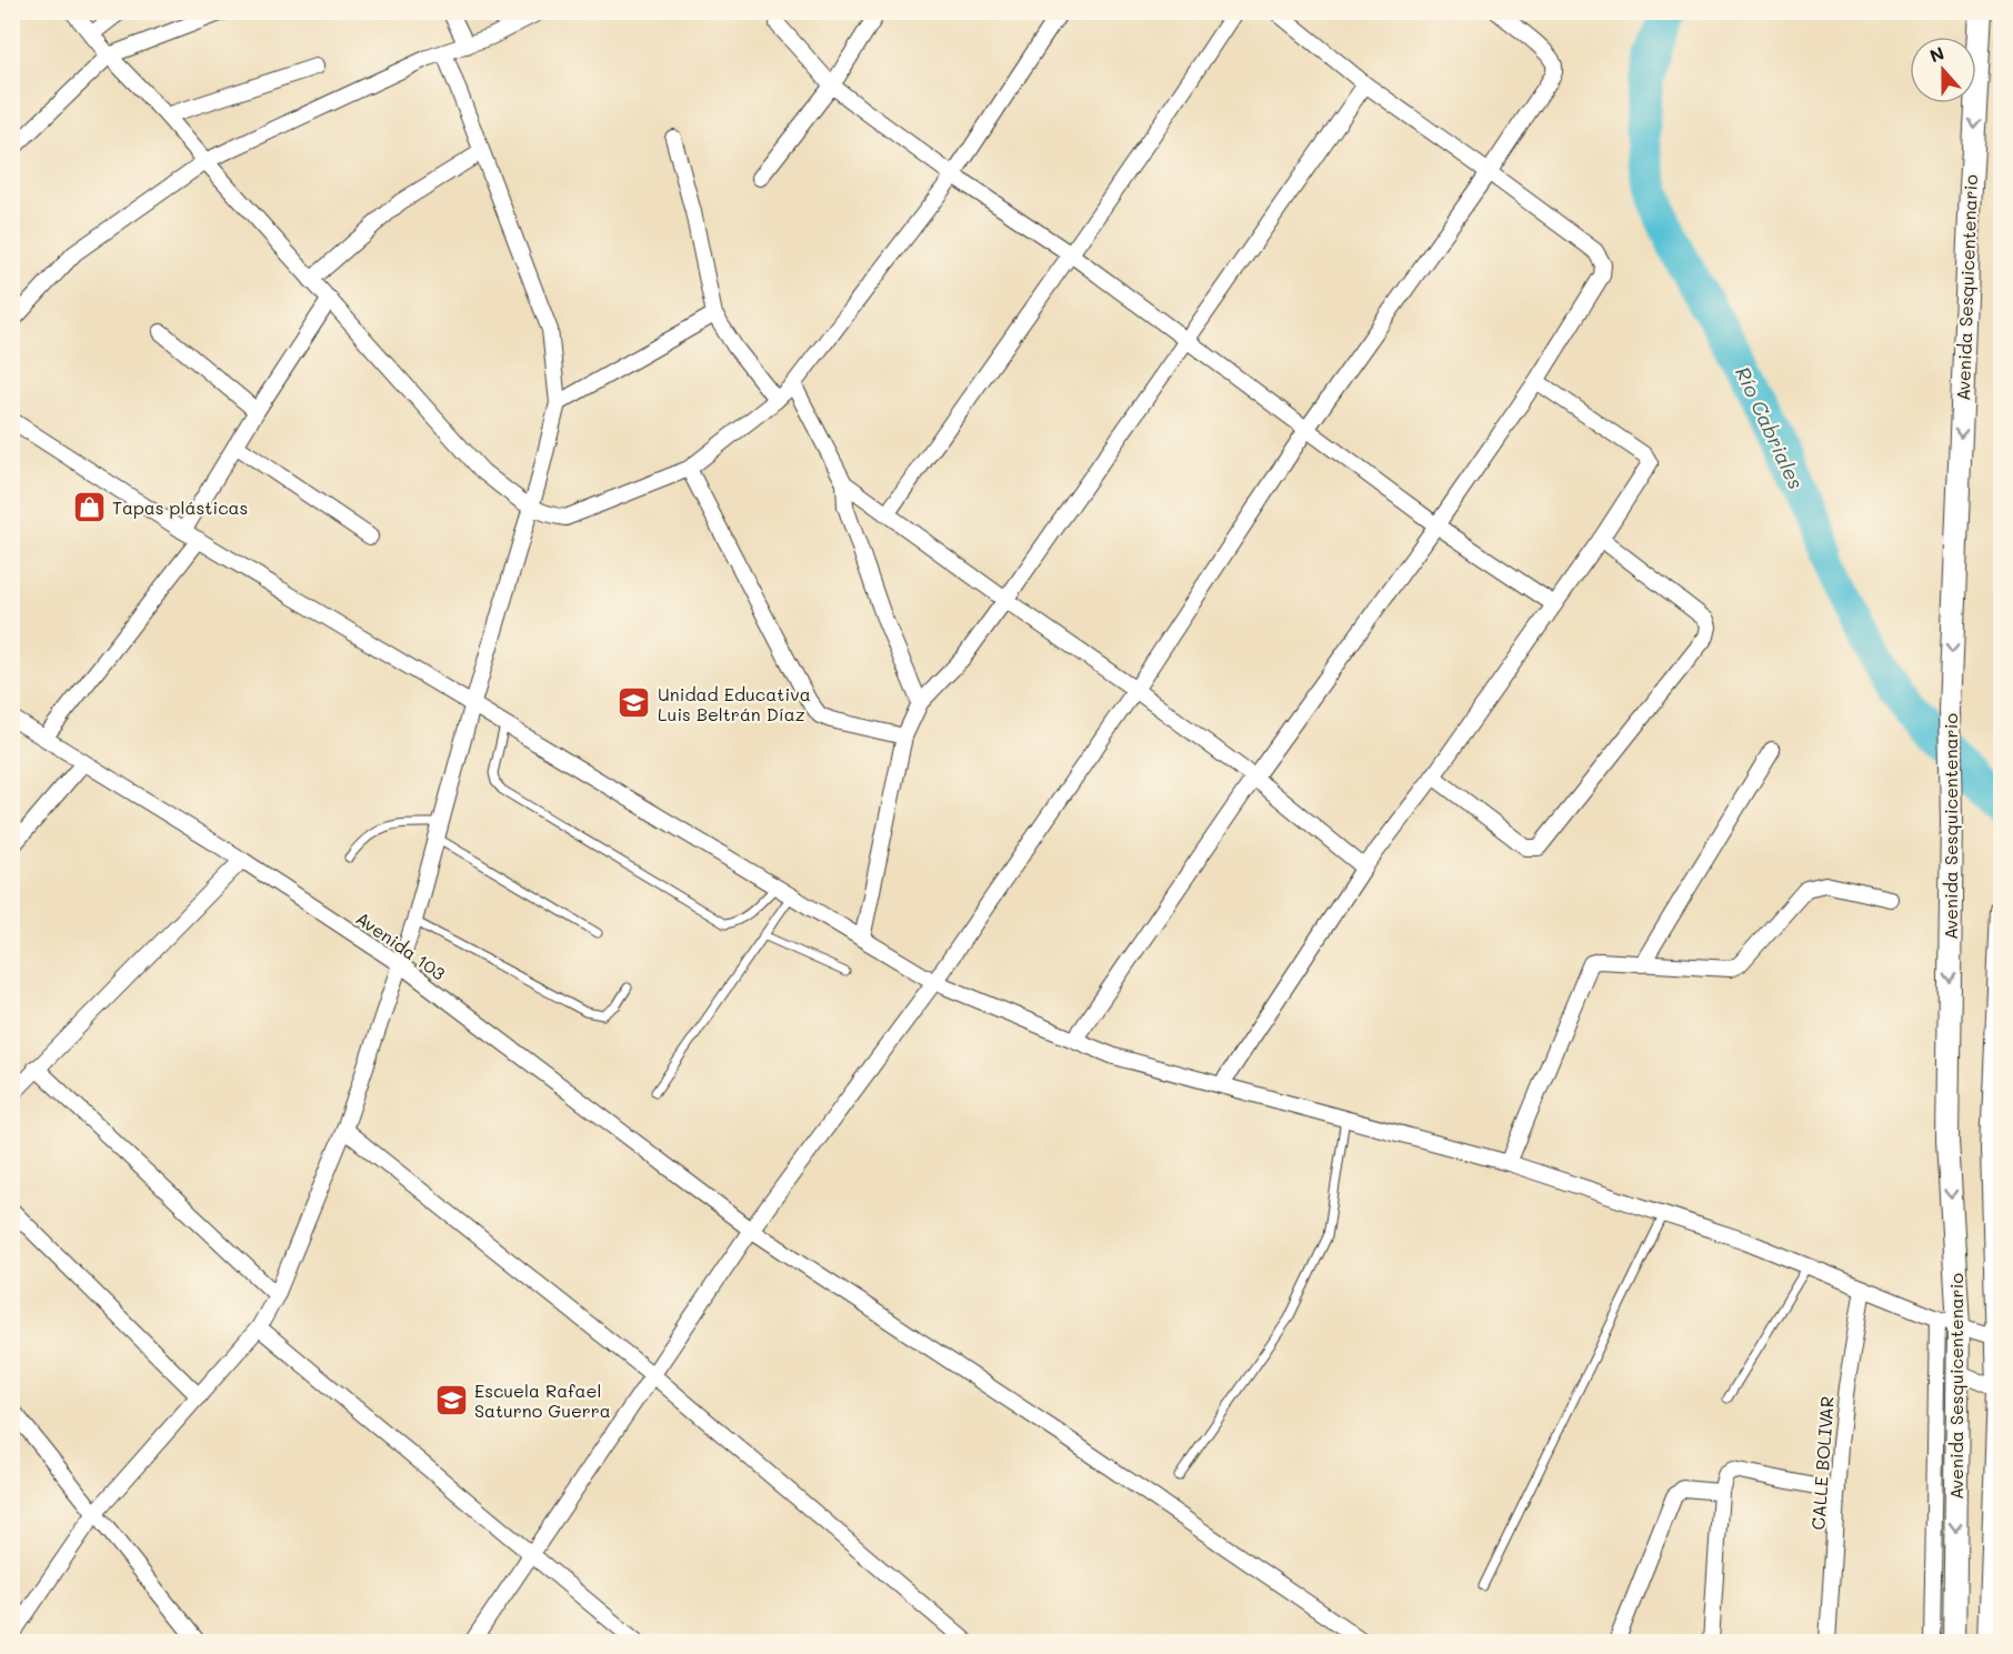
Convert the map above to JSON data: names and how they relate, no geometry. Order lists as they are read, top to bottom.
{
  "streets": {
    "main road": ["Avenida Sesquicentenario"],
    "street": ["Avenida 103", "CALLE BOLIVAR"]
  },
  "water": ["Río Cabriales"],
  "places": {
    "shop": ["Tapas plásticas"],
    "school or university": ["Unidad Educativa Luis Beltrán Díaz", "Escuela Rafael Saturno Guerra"]
  },
  "north": "top"
}
